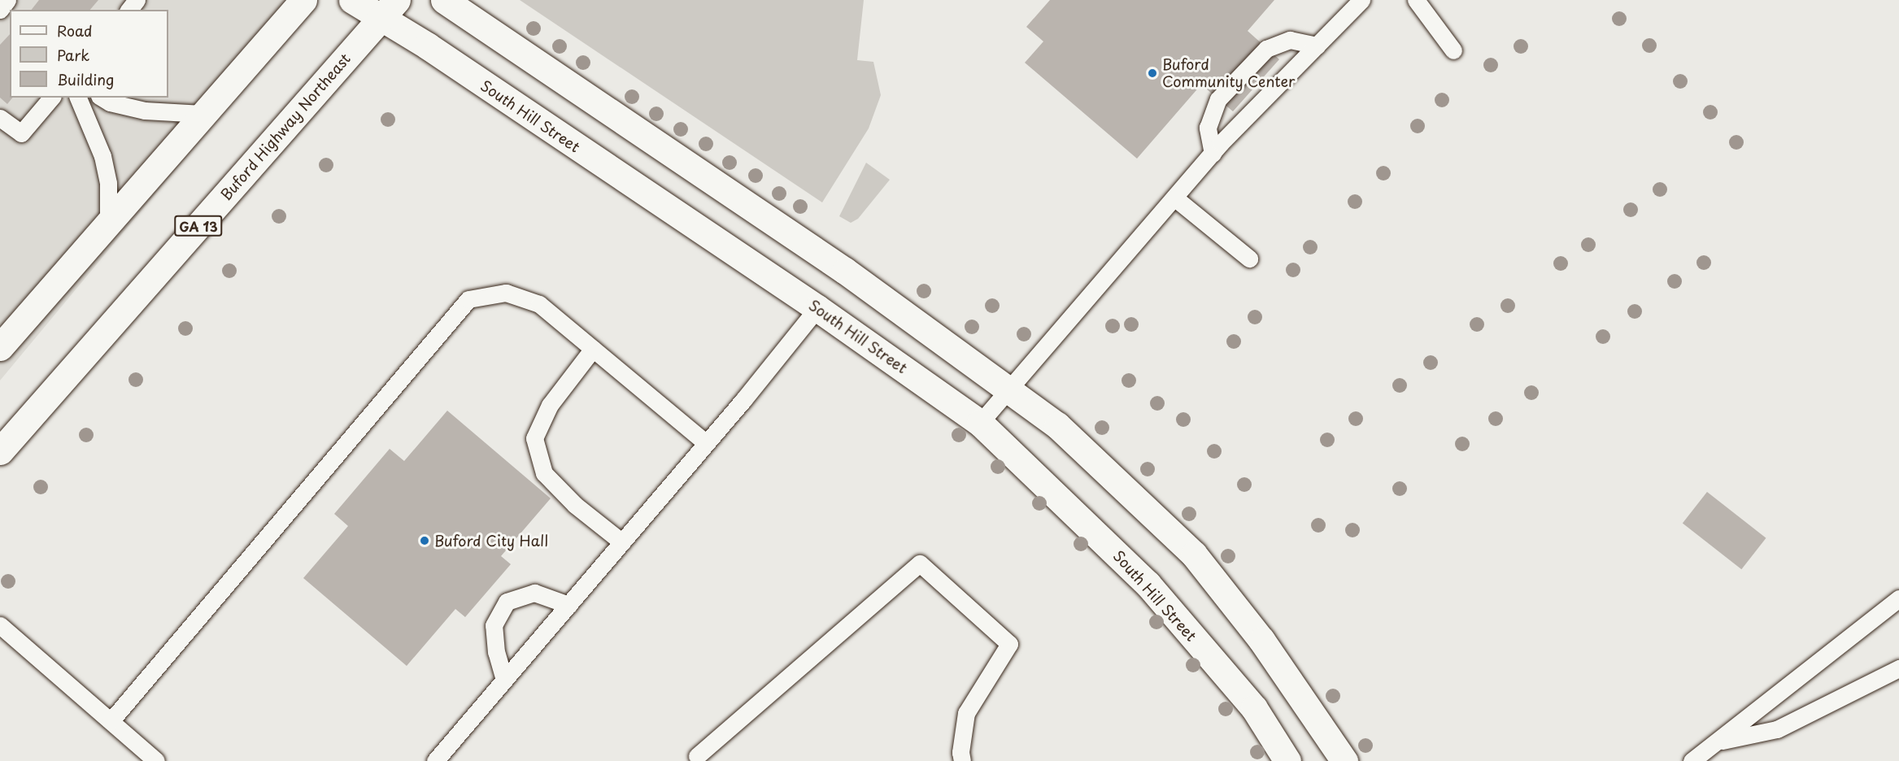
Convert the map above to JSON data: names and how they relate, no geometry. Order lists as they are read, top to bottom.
{
  "streets": {
    "street": ["South Hill Street", "Buford Highway Northeast", "GA 13"]
  },
  "crossings": [
    ["South Hill Street", "Buford Highway Northeast"]
  ],
  "places": ["Buford Community Center", "Buford City Hall"],
  "legend": ["Road", "Park", "Building"]
}
